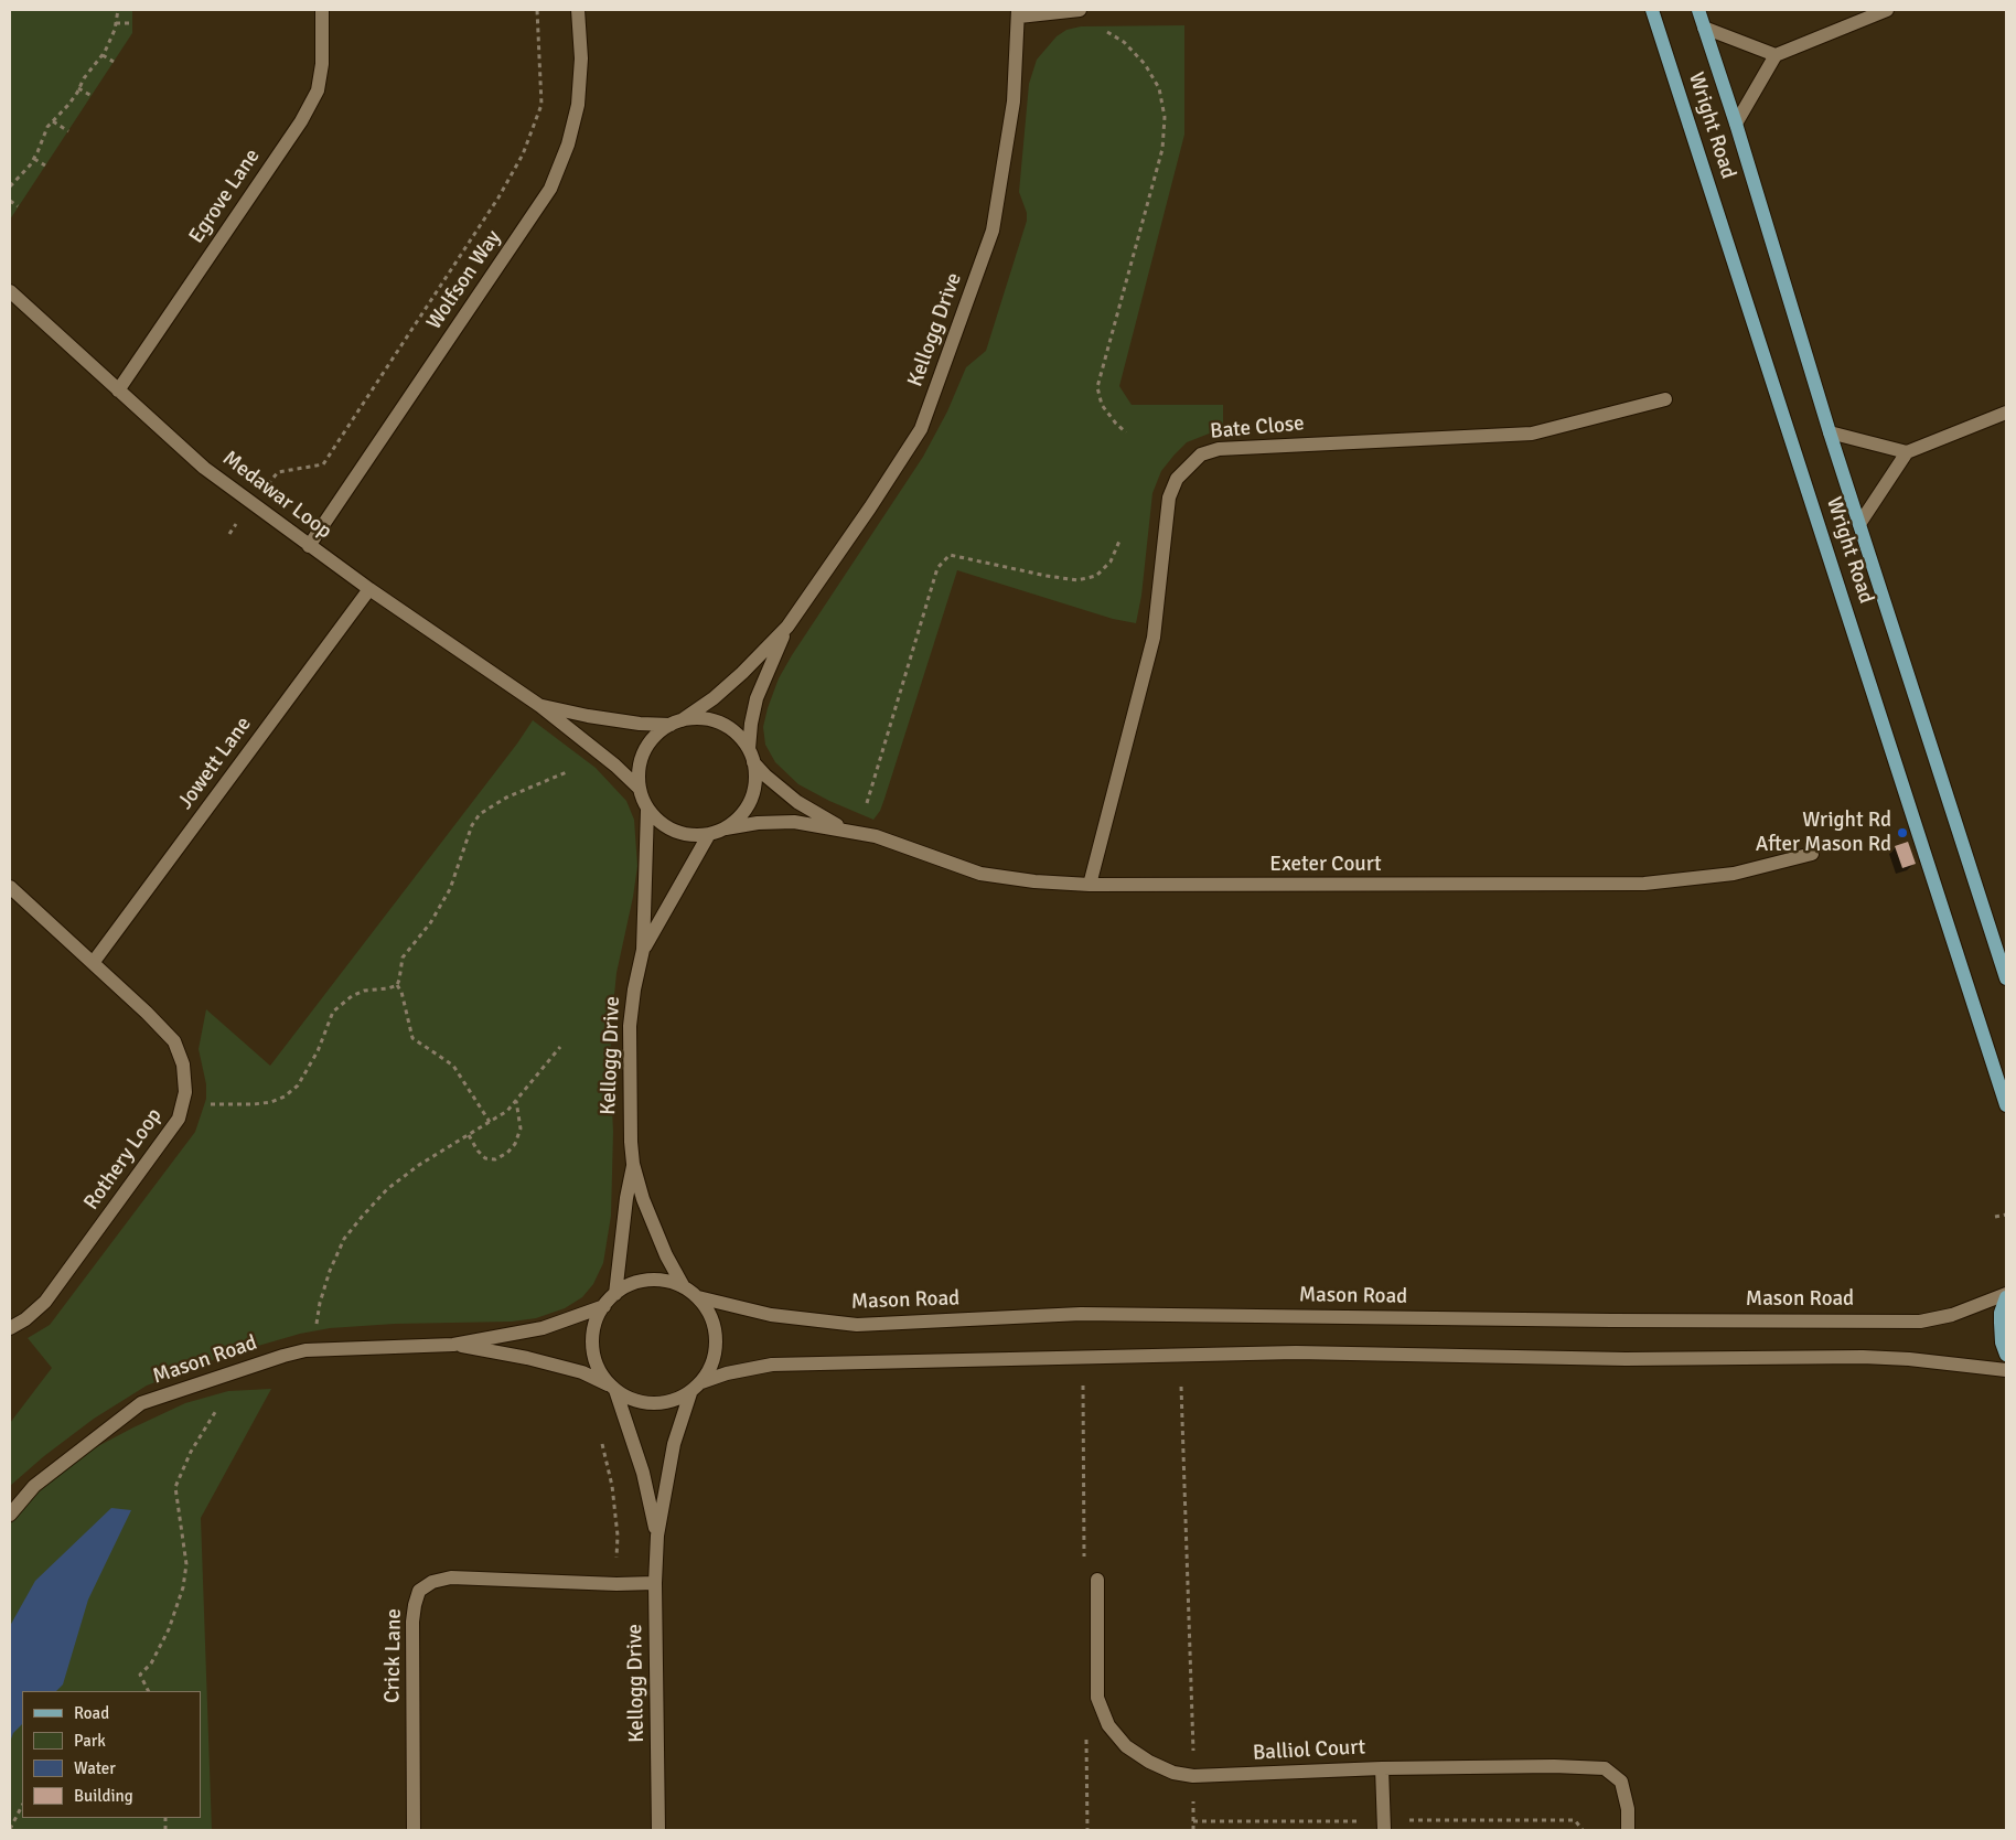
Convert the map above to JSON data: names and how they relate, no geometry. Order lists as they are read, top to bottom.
{
  "streets": {
    "main road": ["Wright Road"],
    "street": [
      "Egrove Lane",
      "Wolfson Way",
      "Kellogg Drive",
      "Bate Close",
      "Medawar Loop",
      "Jowett Lane",
      "Exeter Court",
      "Rothery Loop",
      "Mason Road",
      "Crick Lane",
      "Balliol Court"
    ]
  },
  "crossings": [
    ["Egrove Lane", "Medawar Loop"],
    ["Wolfson Way", "Medawar Loop"],
    ["Kellogg Drive", "Medawar Loop"],
    ["Kellogg Drive", "Exeter Court"],
    ["Kellogg Drive", "Mason Road"],
    ["Kellogg Drive", "Crick Lane"],
    ["Bate Close", "Exeter Court"],
    ["Medawar Loop", "Jowett Lane"],
    ["Medawar Loop", "Exeter Court"],
    ["Jowett Lane", "Rothery Loop"]
  ],
  "places": ["Wright Rd After Mason Rd"],
  "legend": [
    "Road",
    "Park",
    "Water",
    "Building"
  ]
}
